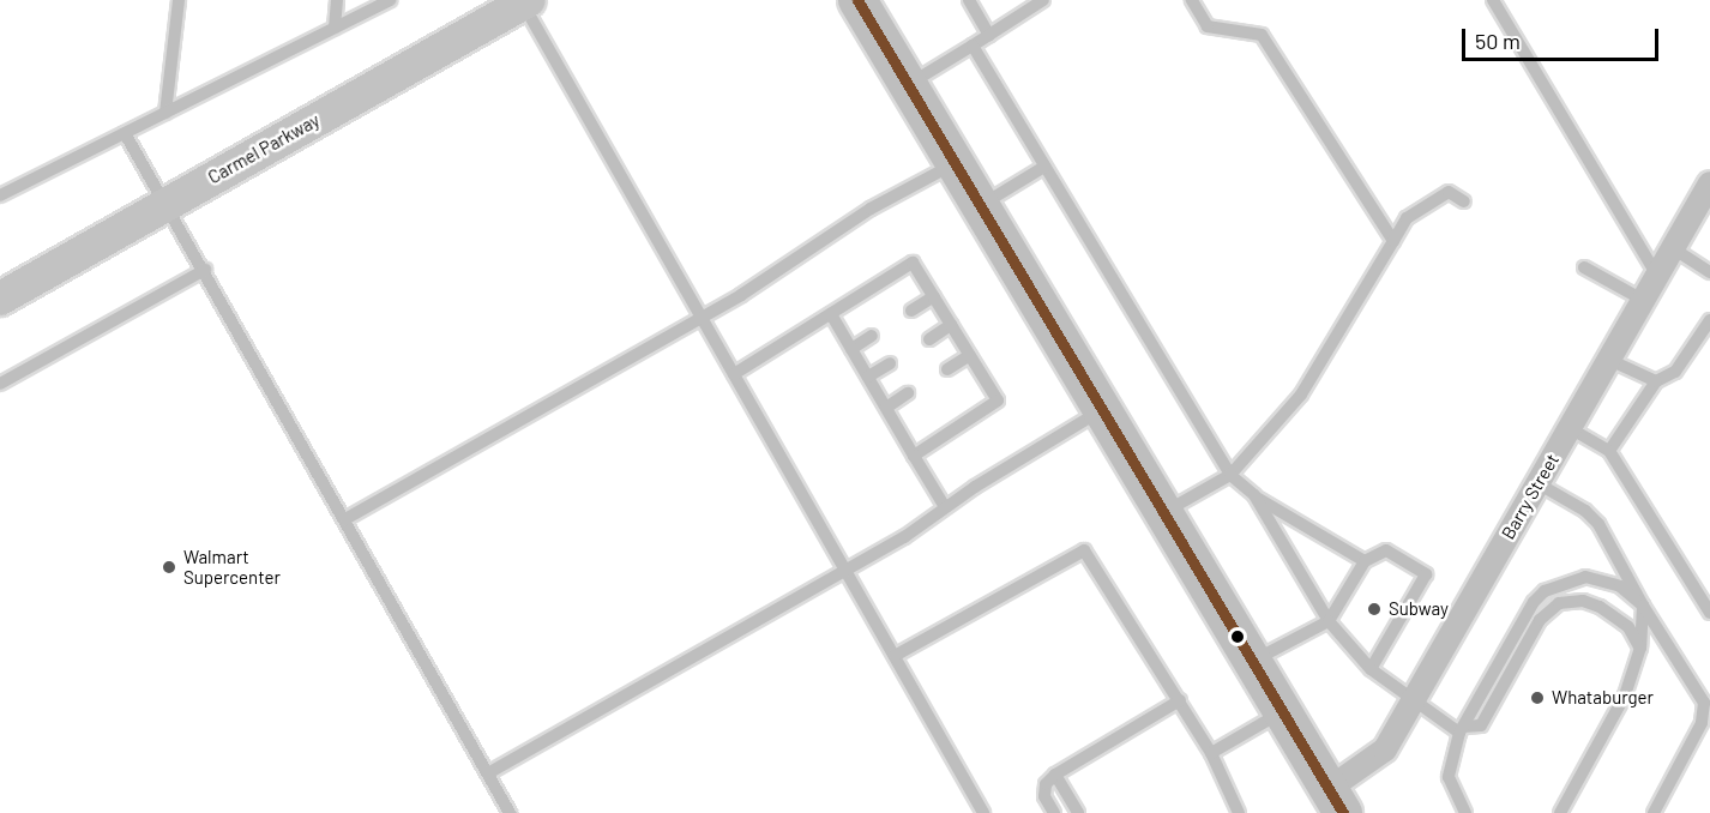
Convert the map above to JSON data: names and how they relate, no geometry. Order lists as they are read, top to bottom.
{
  "streets": {
    "street": ["Carmel Parkway", "Barry Street"]
  },
  "places": ["Walmart Supercenter", "Subway", "Whataburger"],
  "scale_bar": "50 m"
}
